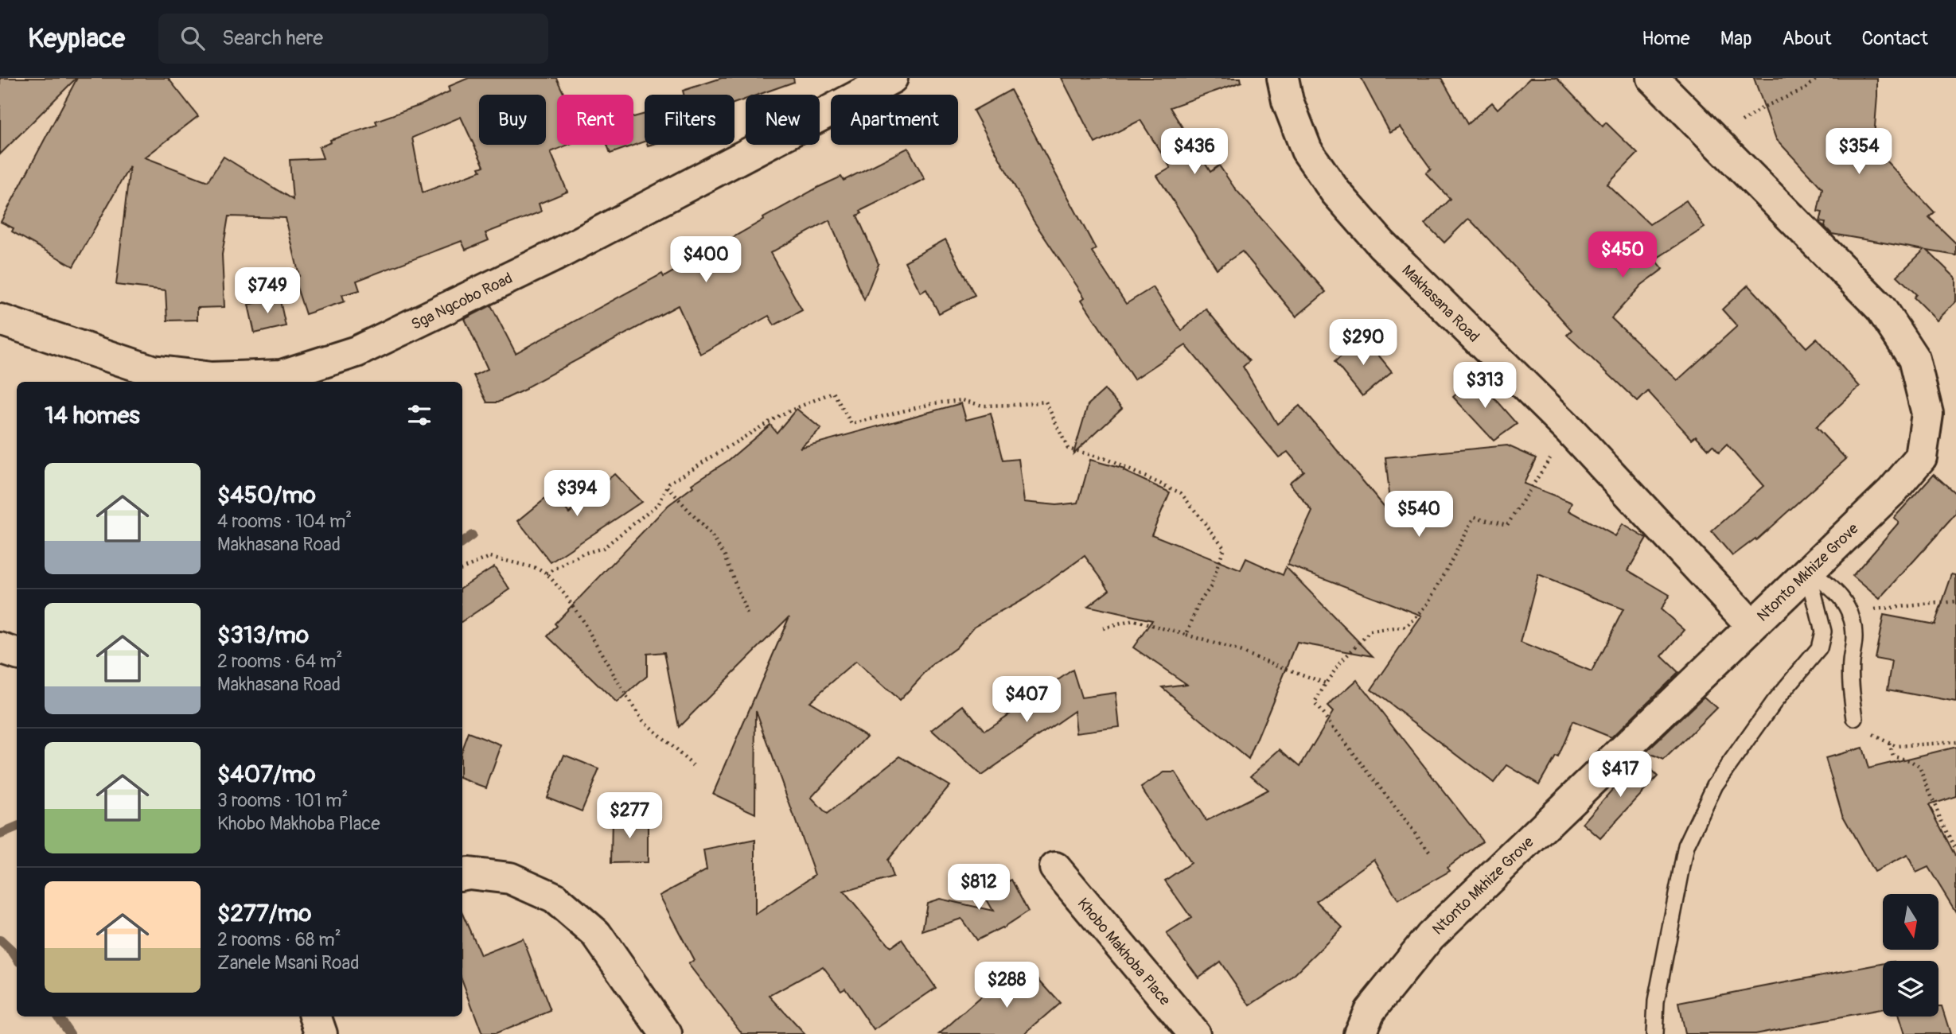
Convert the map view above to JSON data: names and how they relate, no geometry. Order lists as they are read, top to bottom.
{
  "streets": {
    "street": [
      "Sga Ngcobo Road",
      "Makhasana Road",
      "Ntonto Mkhize Grove",
      "Khobo Makhoba Place"
    ]
  },
  "crossings": [
    ["Makhasana Road", "Ntonto Mkhize Grove"]
  ],
  "north": "bottom",
  "page": {
    "header": "Keyplace",
    "search": "Search here",
    "nav": [
      "Home",
      "Map",
      "About",
      "Contact"
    ],
    "chip": [
      "Buy",
      "Rent",
      "Filters",
      "New",
      "Apartment"
    ],
    "price": [
      "$436",
      "$354",
      "$450",
      "$400",
      "$749",
      "$290",
      "$313",
      "$394",
      "$540",
      "$407",
      "$417",
      "$277",
      "$812",
      "$288"
    ],
    "heading": "14 homes",
    "list": [
      {
        "name": "$450/mo",
        "note": "4 rooms · 104 m² · Makhasana Road"
      },
      {
        "name": "$313/mo",
        "note": "2 rooms · 64 m² · Makhasana Road"
      },
      {
        "name": "$407/mo",
        "note": "3 rooms · 101 m² · Khobo Makhoba Place"
      },
      {
        "name": "$277/mo",
        "note": "2 rooms · 68 m² · Zanele Msani Road"
      }
    ]
  }
}
